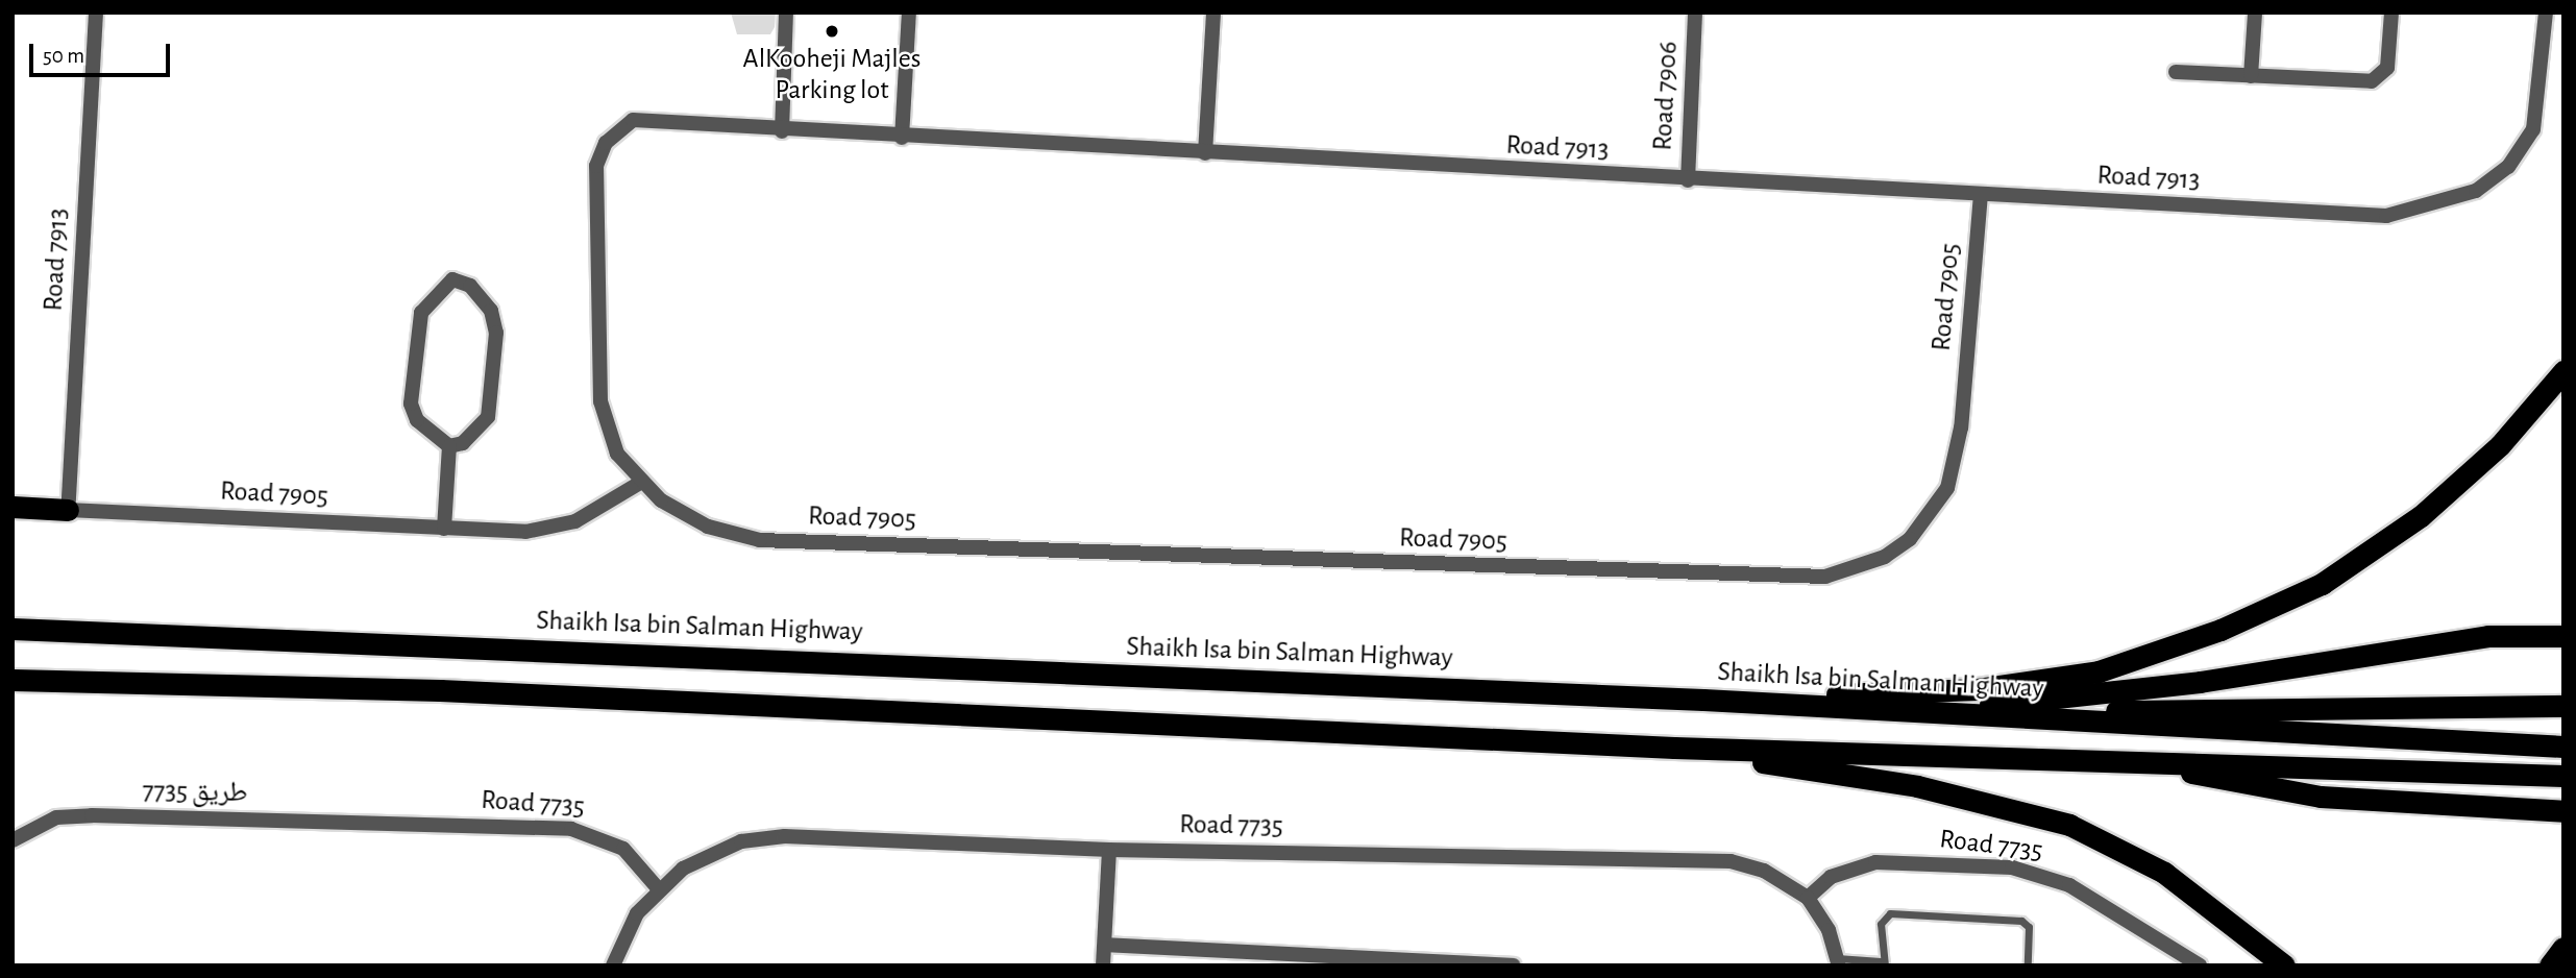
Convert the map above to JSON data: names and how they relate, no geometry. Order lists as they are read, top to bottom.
{
  "streets": {
    "highway": ["Shaikh Isa bin Salman Highway"],
    "street": [
      "Road 7906",
      "Road 7913",
      "Road 7905",
      "Road 7735"
    ]
  },
  "crossings": [
    ["Road 7906", "Road 7913"],
    ["Road 7913", "Road 7905"]
  ],
  "places": ["AlKooheji Majles Parking lot"],
  "scale_bar": "50 m"
}
